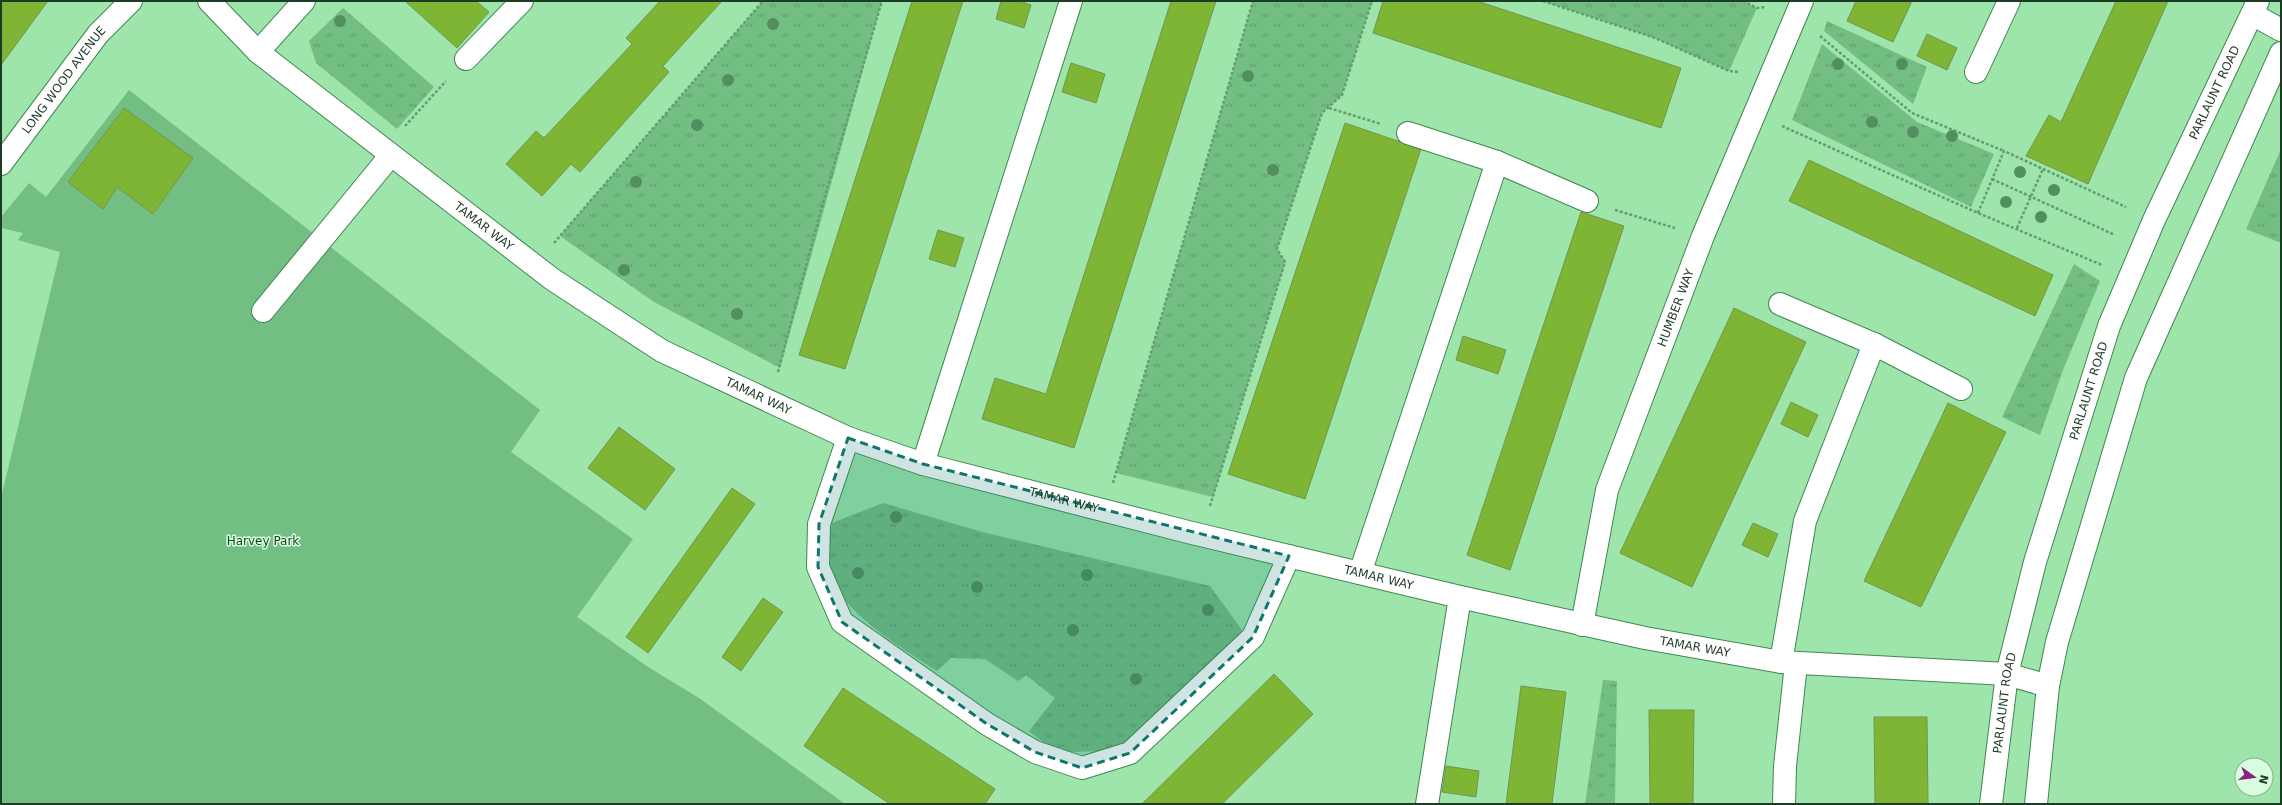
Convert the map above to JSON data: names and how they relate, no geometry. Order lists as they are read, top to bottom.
{
  "streets": {
    "street": [
      "LONG WOOD AVENUE",
      "PARLAUNT ROAD",
      "TAMAR WAY",
      "HUMBER WAY"
    ]
  },
  "crossings": [
    ["PARLAUNT ROAD", "TAMAR WAY"],
    ["TAMAR WAY", "HUMBER WAY"]
  ],
  "parks": ["Harvey Park"],
  "north": "right"
}
